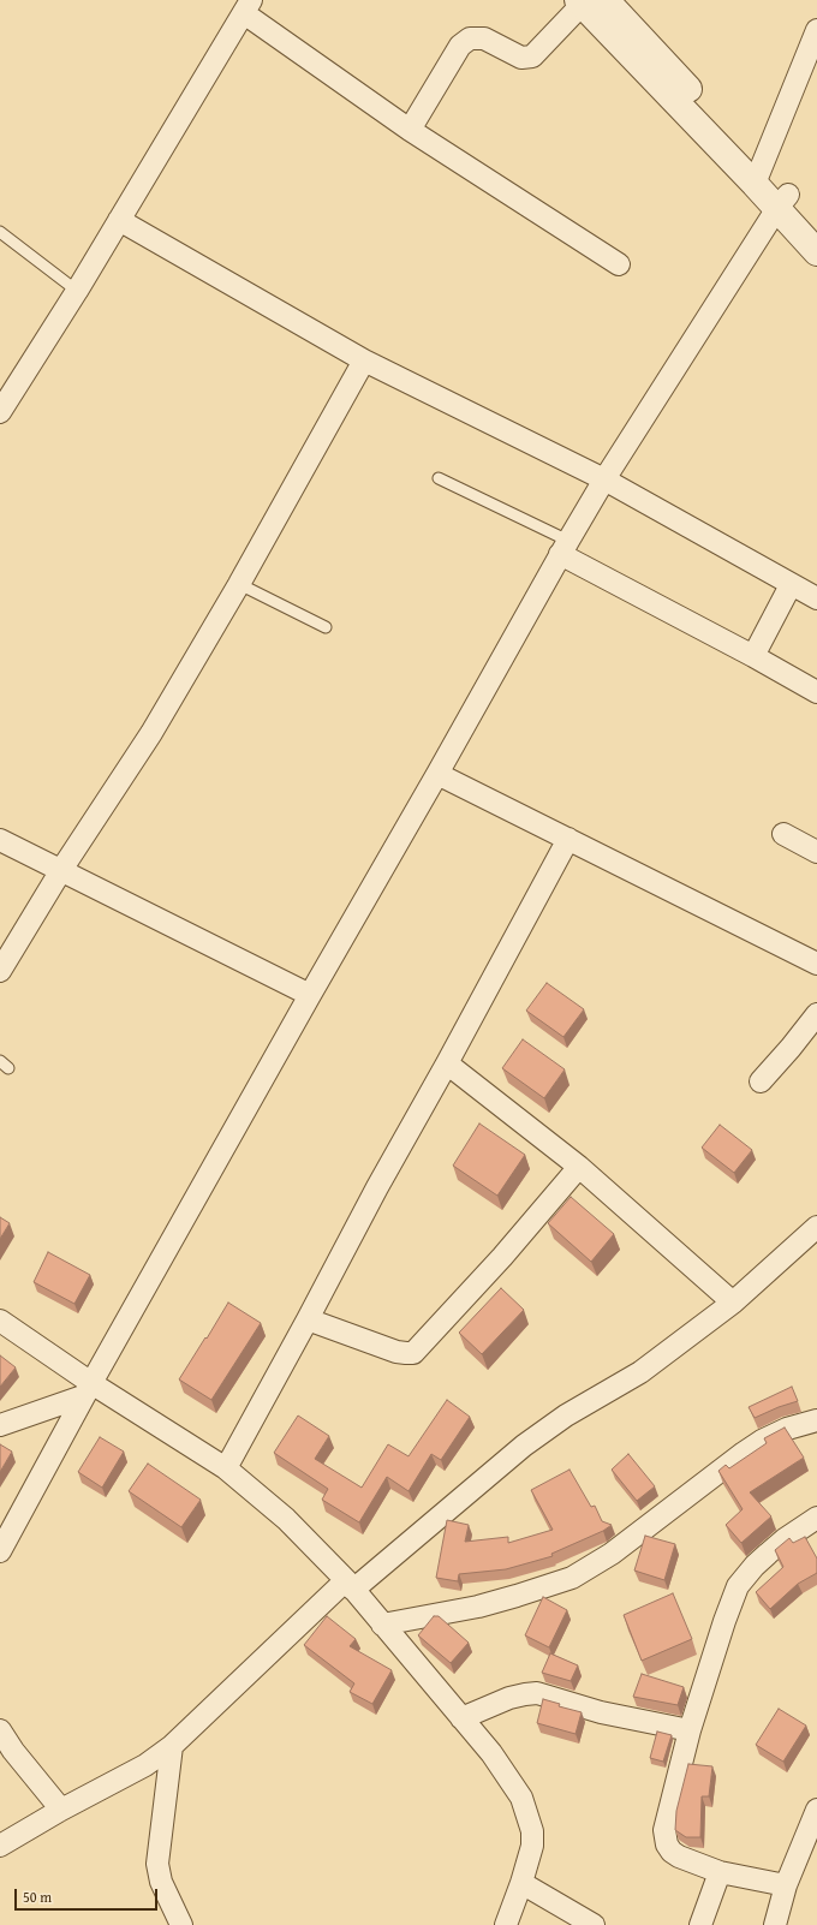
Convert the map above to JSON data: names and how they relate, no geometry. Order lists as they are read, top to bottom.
{
  "scale_bar": "50 m"
}
